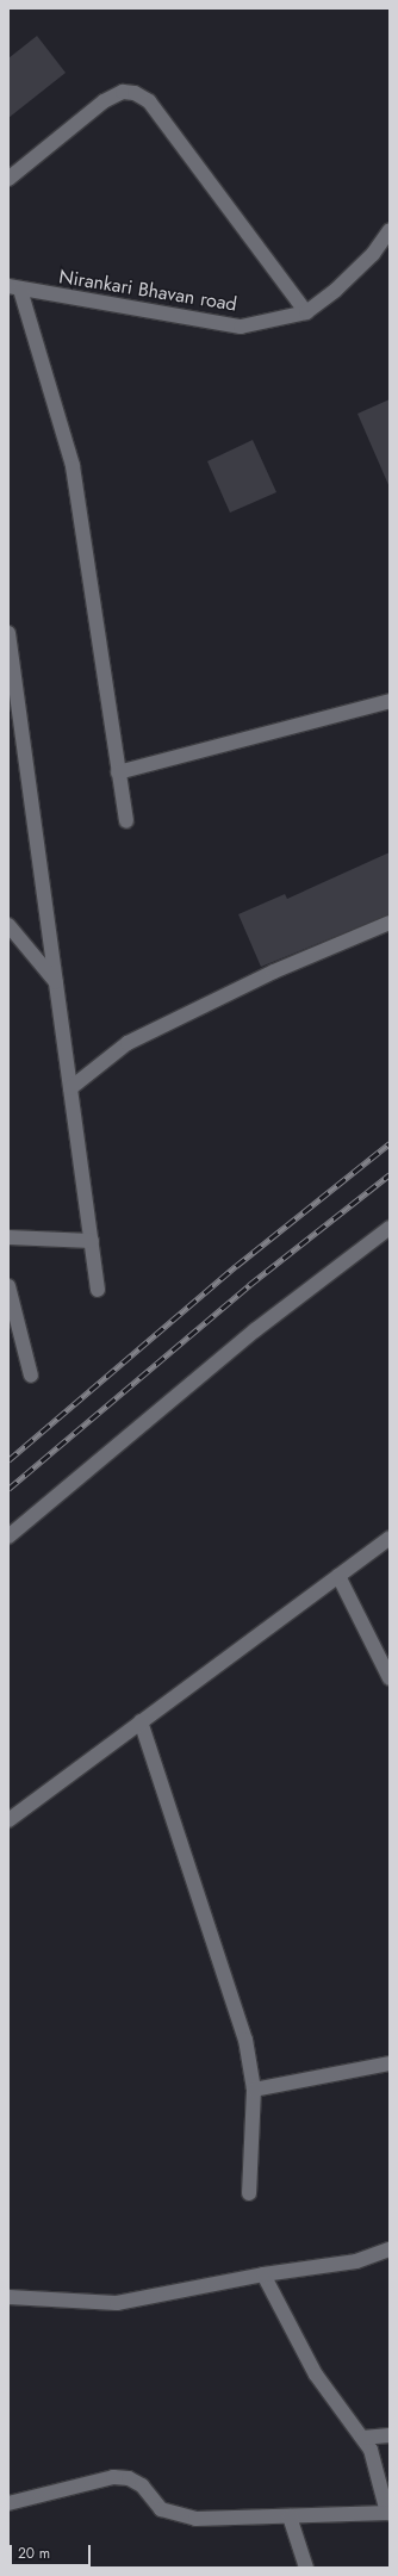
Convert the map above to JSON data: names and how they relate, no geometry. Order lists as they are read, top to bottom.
{
  "streets": {
    "street": ["Nirankari Bhavan road"]
  },
  "scale_bar": "20 m"
}
